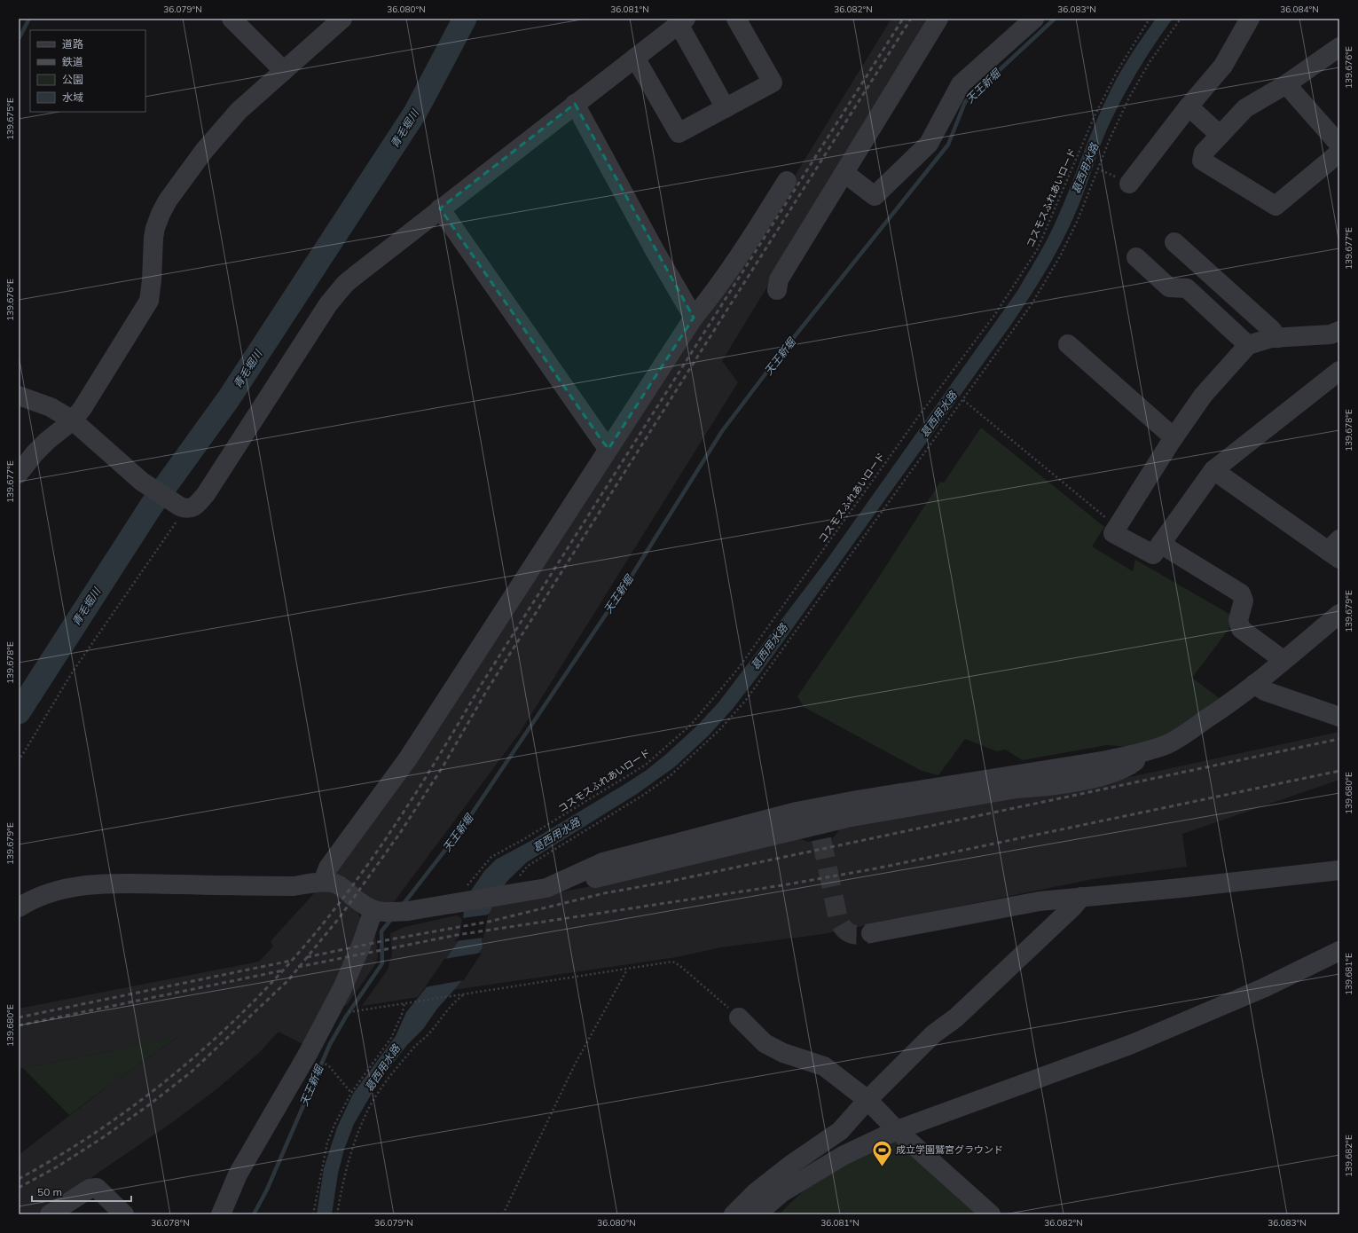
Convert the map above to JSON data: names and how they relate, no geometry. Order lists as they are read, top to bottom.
{
  "streets": {
    "path": ["コスモスふれあいロード"]
  },
  "water": ["天王新堀", "青毛堀川", "葛西用水路"],
  "places": {
    "sports": ["成立学園鷲宮グラウンド"]
  },
  "legend": [
    "道路",
    "鉄道",
    "公園",
    "水域"
  ],
  "scale_bar": "50 m",
  "coordinates": [
    "36.079°N",
    "36.080°N",
    "36.081°N",
    "36.082°N",
    "36.083°N",
    "36.084°N",
    "139.676°E",
    "139.675°E",
    "139.677°E",
    "139.678°E",
    "139.679°E",
    "139.680°E",
    "139.681°E",
    "139.682°E",
    "36.078°N"
  ]
}
